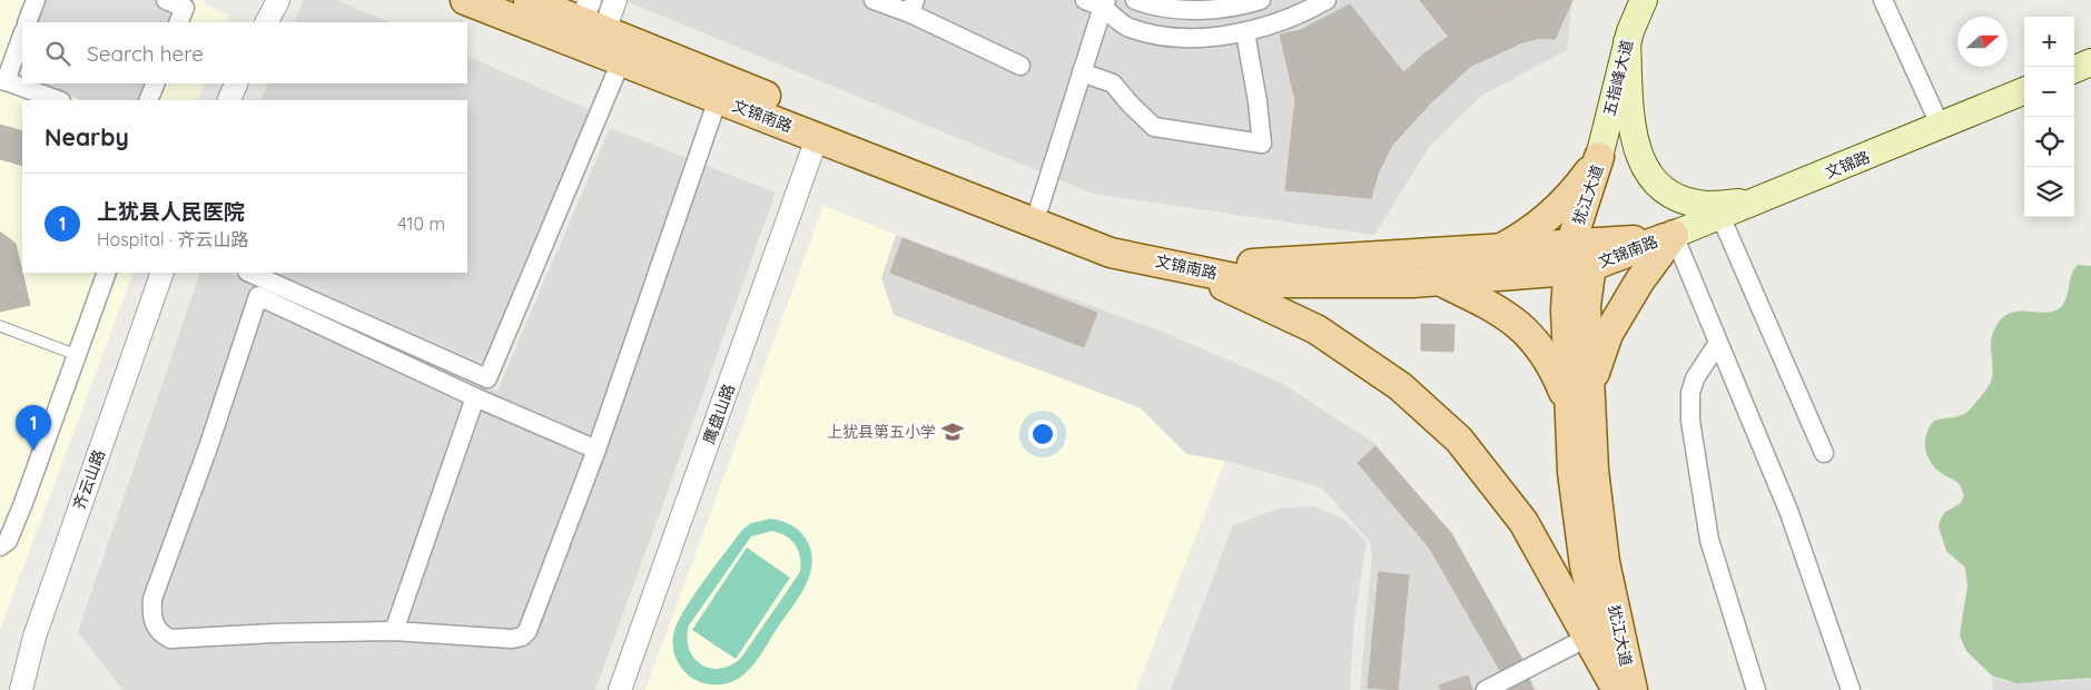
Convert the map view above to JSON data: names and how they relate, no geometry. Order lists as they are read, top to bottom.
{
  "streets": {
    "main road": [
      "五指峰大道",
      "文锦南路",
      "文锦路",
      "犹江大道"
    ],
    "street": ["鹰盘山路", "齐云山路"]
  },
  "crossings": [
    ["五指峰大道", "犹江大道"],
    ["文锦南路", "文锦路"],
    ["文锦南路", "犹江大道"],
    ["文锦南路", "鹰盘山路"]
  ],
  "places": {
    "school or university": ["上犹县第五小学"]
  },
  "north": "right",
  "page": {
    "map_buttons": ["+", "−"],
    "search": "Search here",
    "heading": "Nearby",
    "list": [
      {
        "mark": "1",
        "name": "上犹县人民医院",
        "note": "Hospital · 齐云山路",
        "value": "410 m"
      }
    ],
    "pins": "1"
  }
}
